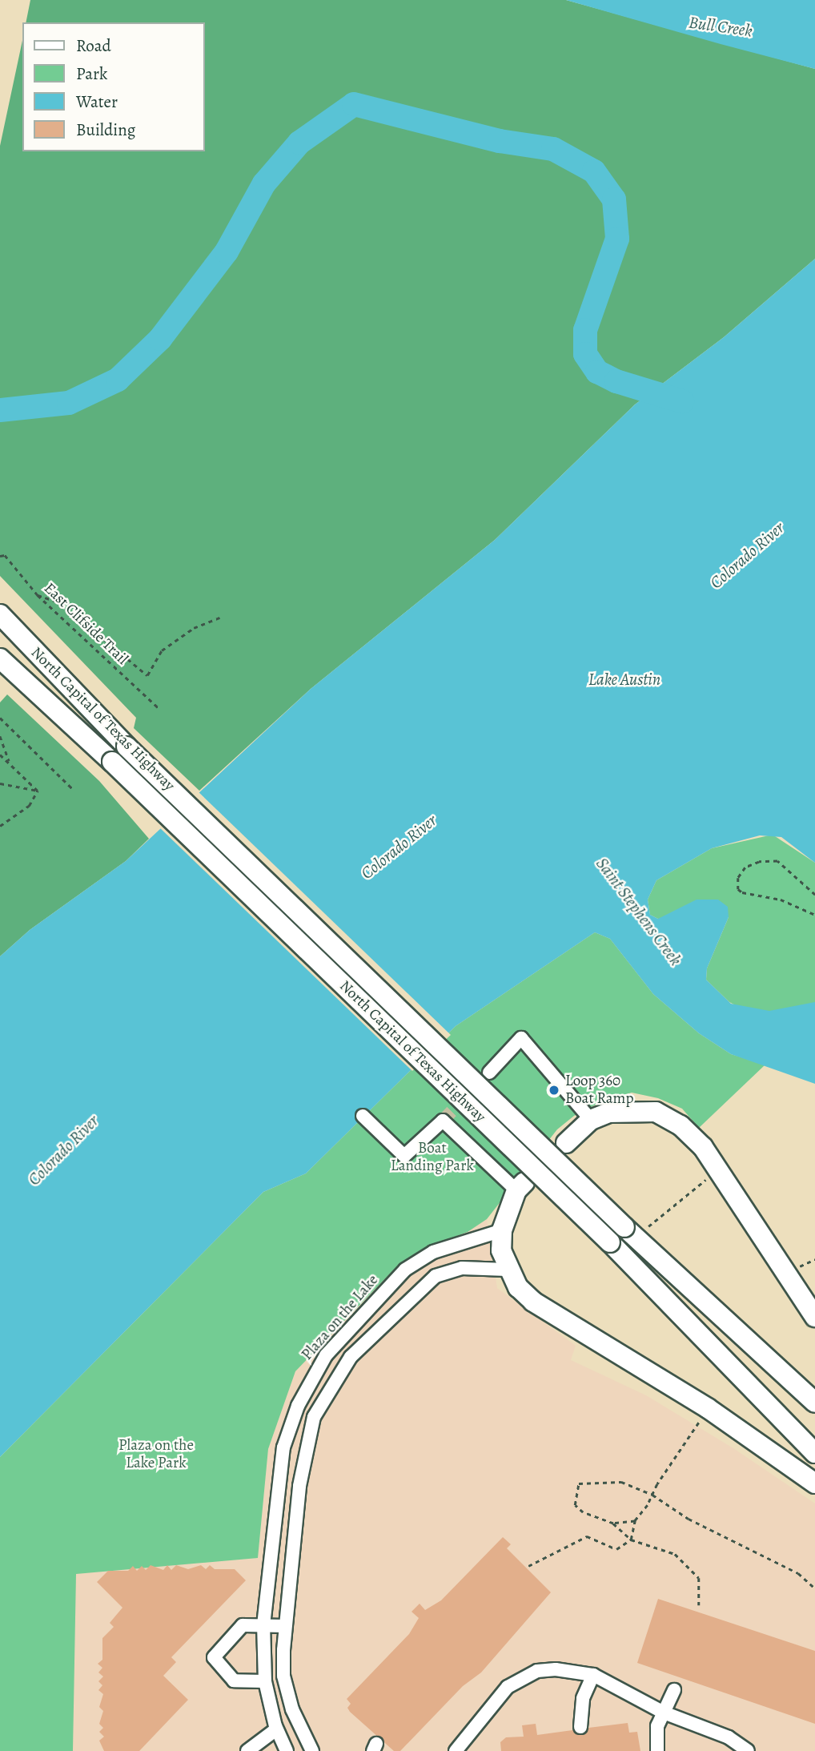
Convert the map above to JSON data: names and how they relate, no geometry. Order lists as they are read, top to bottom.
{
  "streets": {
    "highway": ["North Capital of Texas Highway"],
    "street": ["Plaza on the Lake"],
    "path": ["East Clifside Trail"]
  },
  "water": [
    "Bull Creek",
    "Colorado River",
    "Lake Austin",
    "Saint Stephens Creek"
  ],
  "parks": ["Boat Landing Park", "Plaza on the Lake Park"],
  "places": ["Loop 360 Boat Ramp"],
  "legend": [
    "Road",
    "Park",
    "Water",
    "Building"
  ]
}
